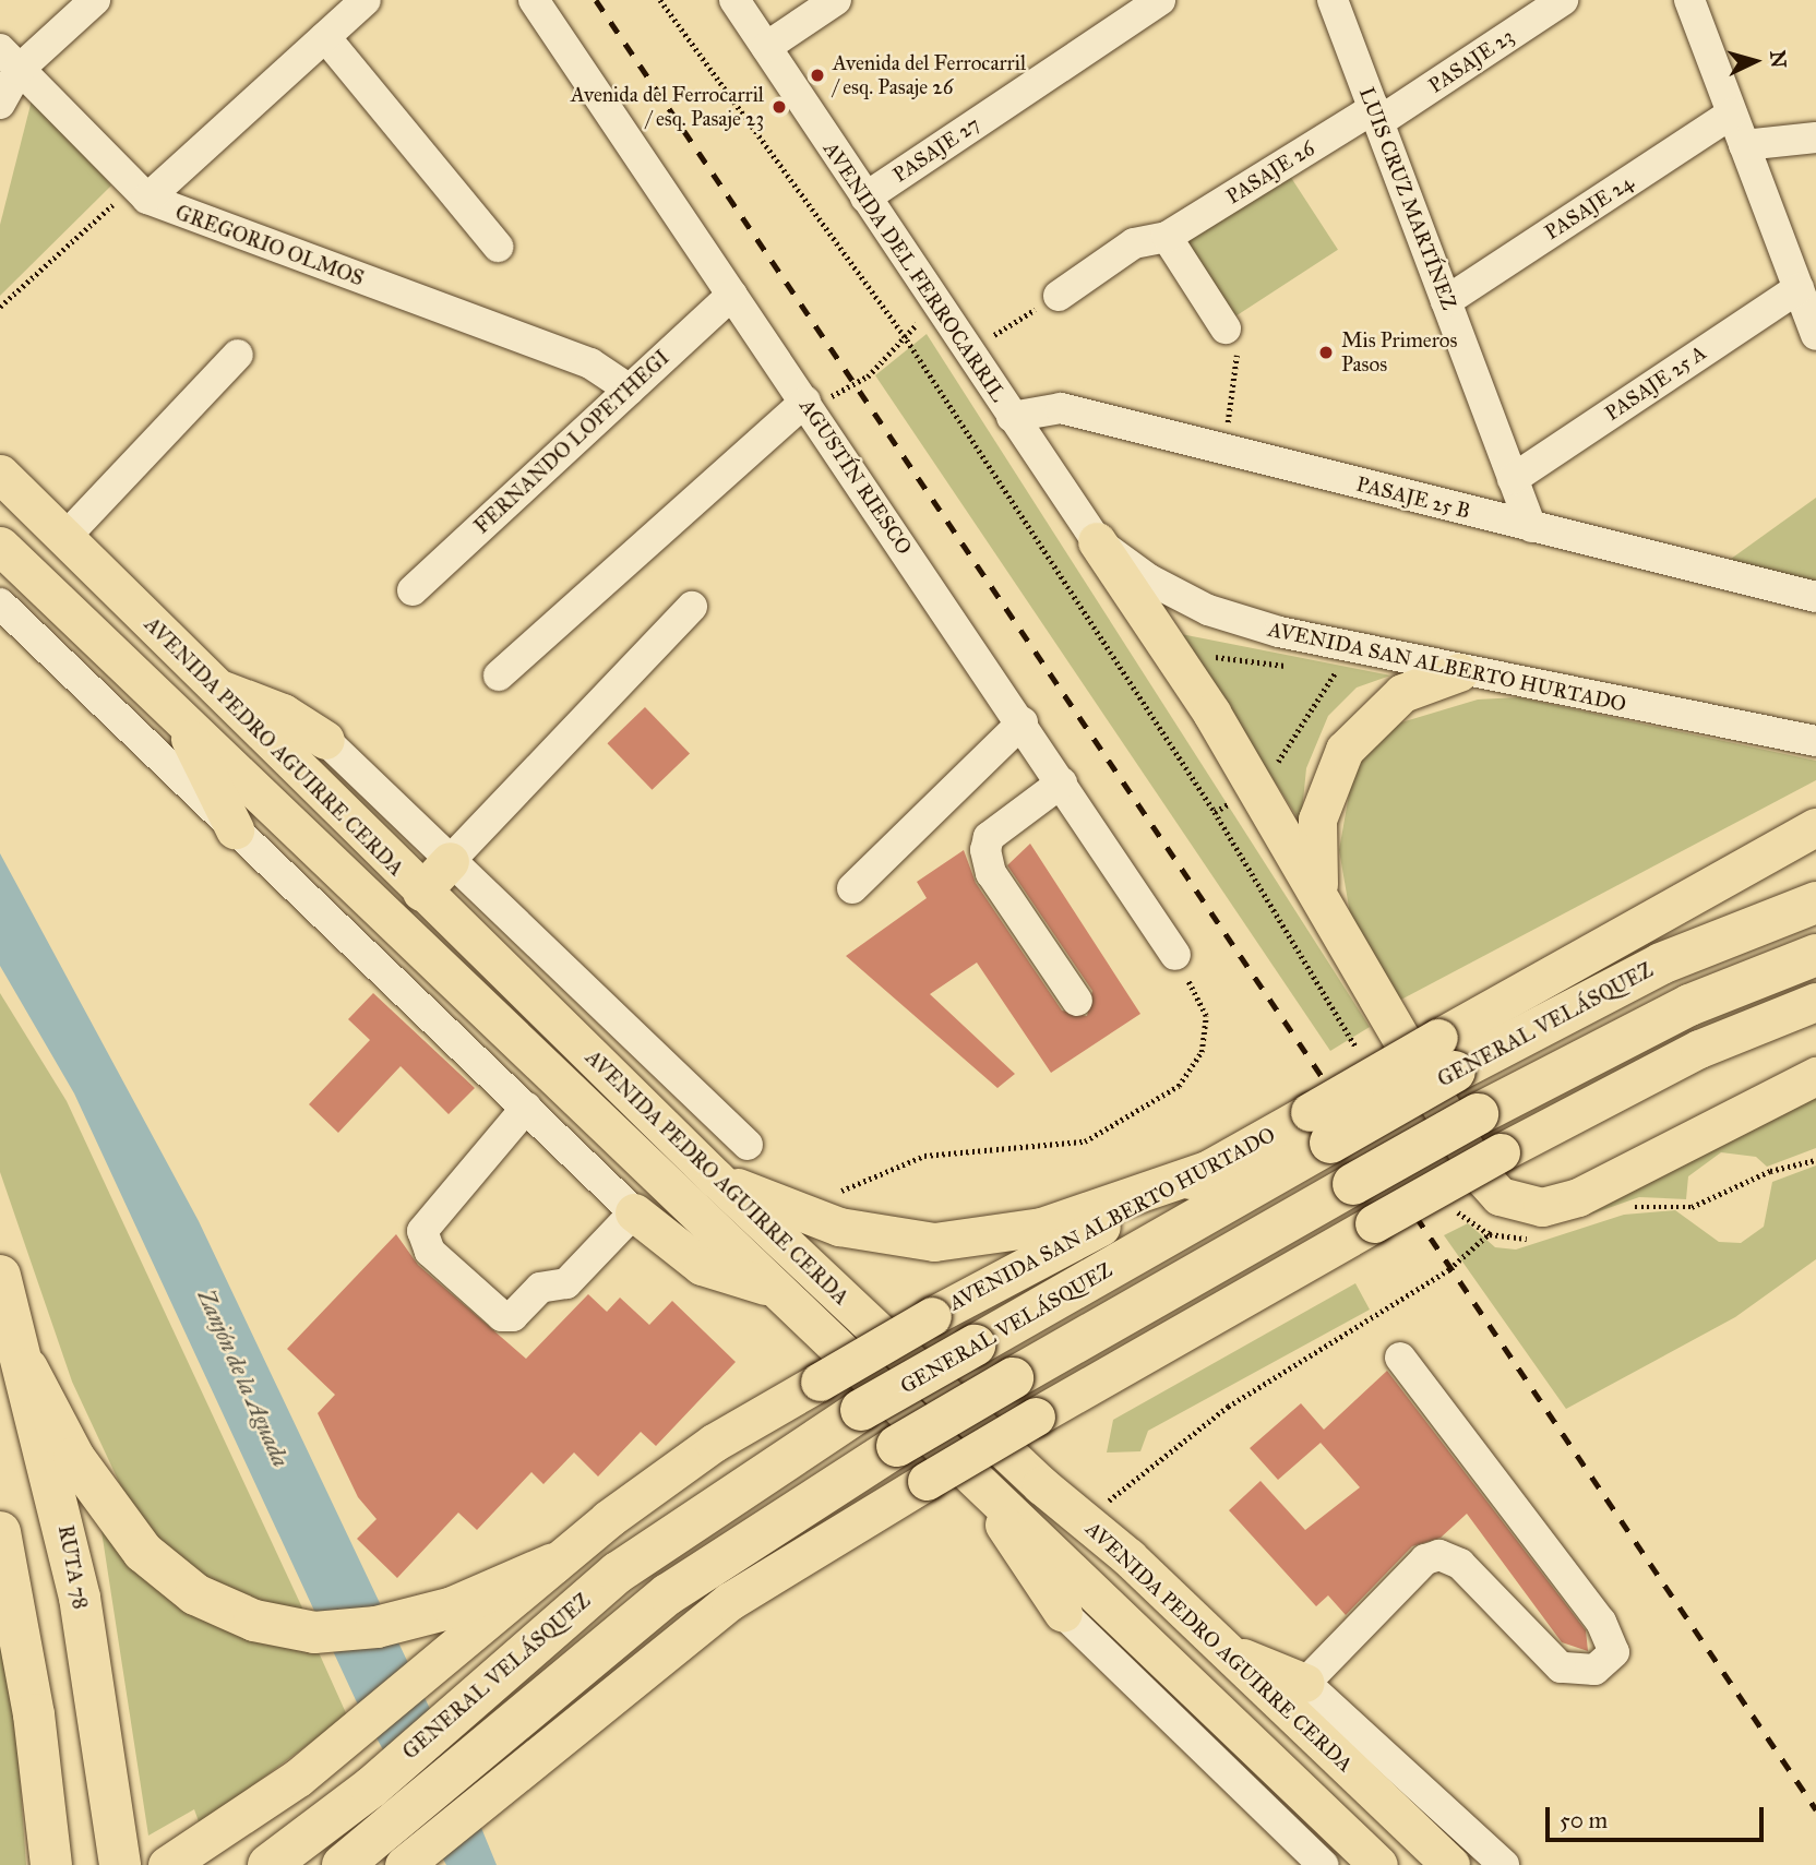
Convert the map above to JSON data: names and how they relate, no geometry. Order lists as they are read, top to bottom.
{
  "streets": {
    "highway": ["GENERAL VELÁSQUEZ", "RUTA 78"],
    "main road": ["AVENIDA SAN ALBERTO HURTADO", "AVENIDA PEDRO AGUIRRE CERDA"],
    "street": [
      "PASAJE 23",
      "PASAJE 27",
      "PASAJE 26",
      "LUIS CRUZ MARTÍNEZ",
      "PASAJE 24",
      "GREGORIO OLMOS",
      "AVENIDA DEL FERROCARRIL",
      "PASAJE 25 A",
      "FERNANDO LOPETHEGI",
      "AGUSTÍN RIESCO",
      "PASAJE 25 B"
    ]
  },
  "crossings": [
    ["PASAJE 23", "PASAJE 26"],
    ["PASAJE 23", "LUIS CRUZ MARTÍNEZ"],
    ["PASAJE 27", "AVENIDA DEL FERROCARRIL"],
    ["PASAJE 26", "LUIS CRUZ MARTÍNEZ"],
    ["LUIS CRUZ MARTÍNEZ", "PASAJE 24"],
    ["LUIS CRUZ MARTÍNEZ", "PASAJE 25 A"],
    ["LUIS CRUZ MARTÍNEZ", "PASAJE 25 B"],
    ["GREGORIO OLMOS", "FERNANDO LOPETHEGI"],
    ["AVENIDA DEL FERROCARRIL", "PASAJE 25 B"],
    ["AVENIDA DEL FERROCARRIL", "AVENIDA SAN ALBERTO HURTADO"],
    ["FERNANDO LOPETHEGI", "AGUSTÍN RIESCO"],
    ["AVENIDA SAN ALBERTO HURTADO", "GENERAL VELÁSQUEZ"]
  ],
  "water": ["Zanjón de la Aguada"],
  "places": ["Avenida del Ferrocarril / esq. Pasaje 26", "Avenida del Ferrocarril / esq. Pasaje 23", "Mis Primeros Pasos"],
  "scale_bar": "50 m",
  "north": "right"
}
